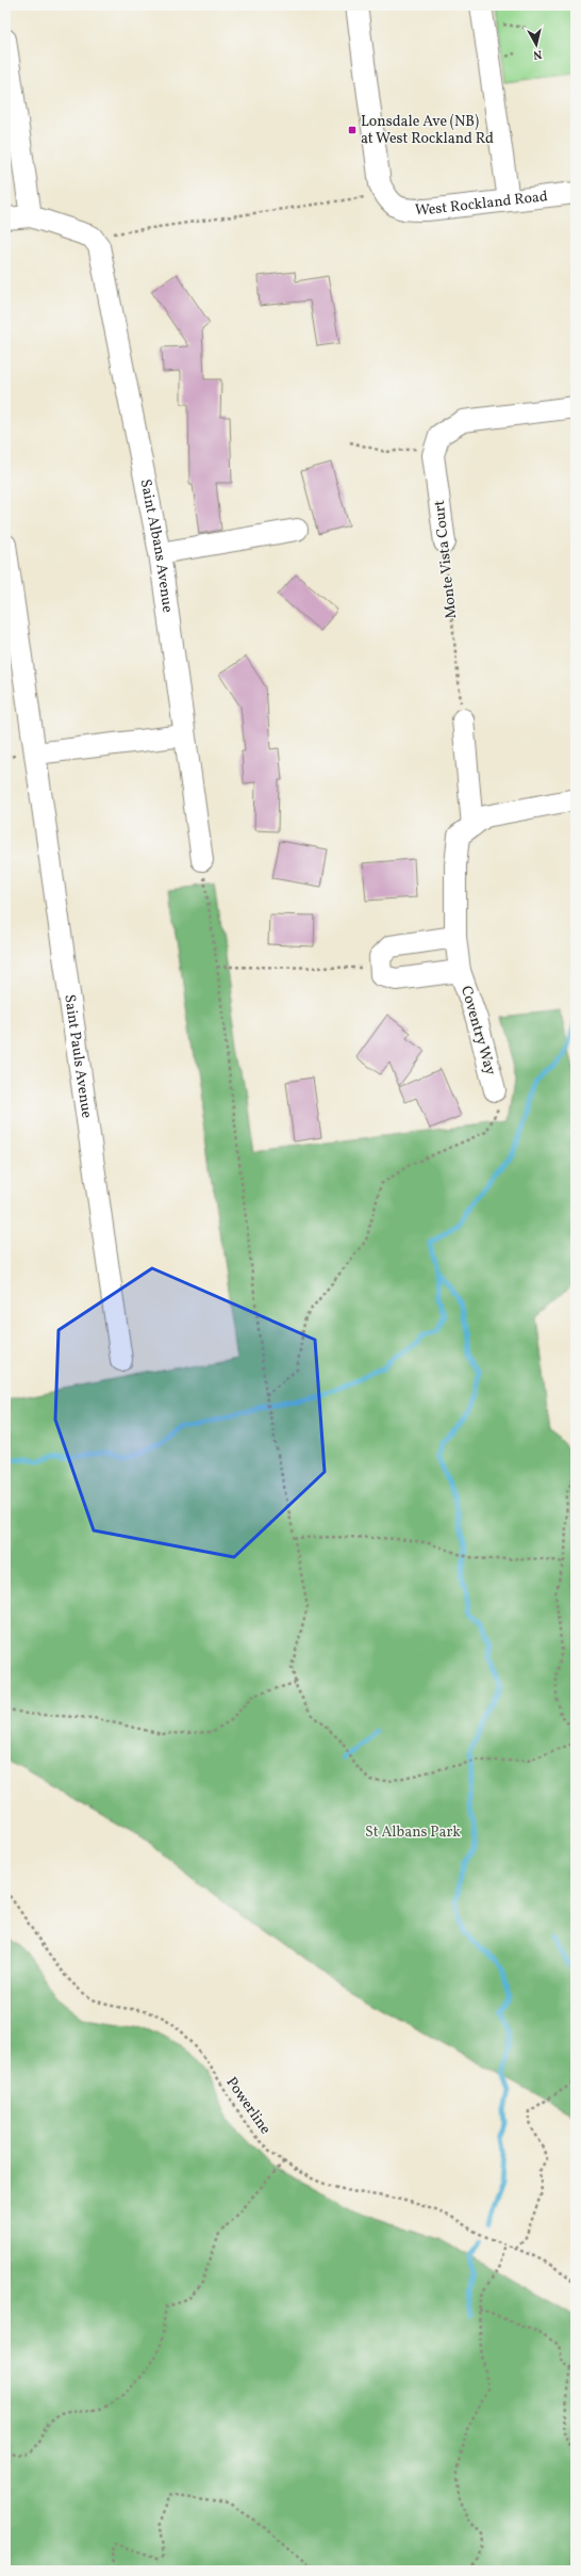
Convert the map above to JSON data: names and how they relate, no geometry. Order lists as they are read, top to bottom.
{
  "streets": {
    "street": [
      "West Rockland Road",
      "Saint Albans Avenue",
      "Monte Vista Court",
      "Coventry Way",
      "Saint Pauls Avenue"
    ],
    "path": ["Powerline"]
  },
  "parks": ["St Albans Park"],
  "places": {
    "transit": ["Lonsdale Ave (NB) at West Rockland Rd"]
  },
  "north": "bottom"
}
